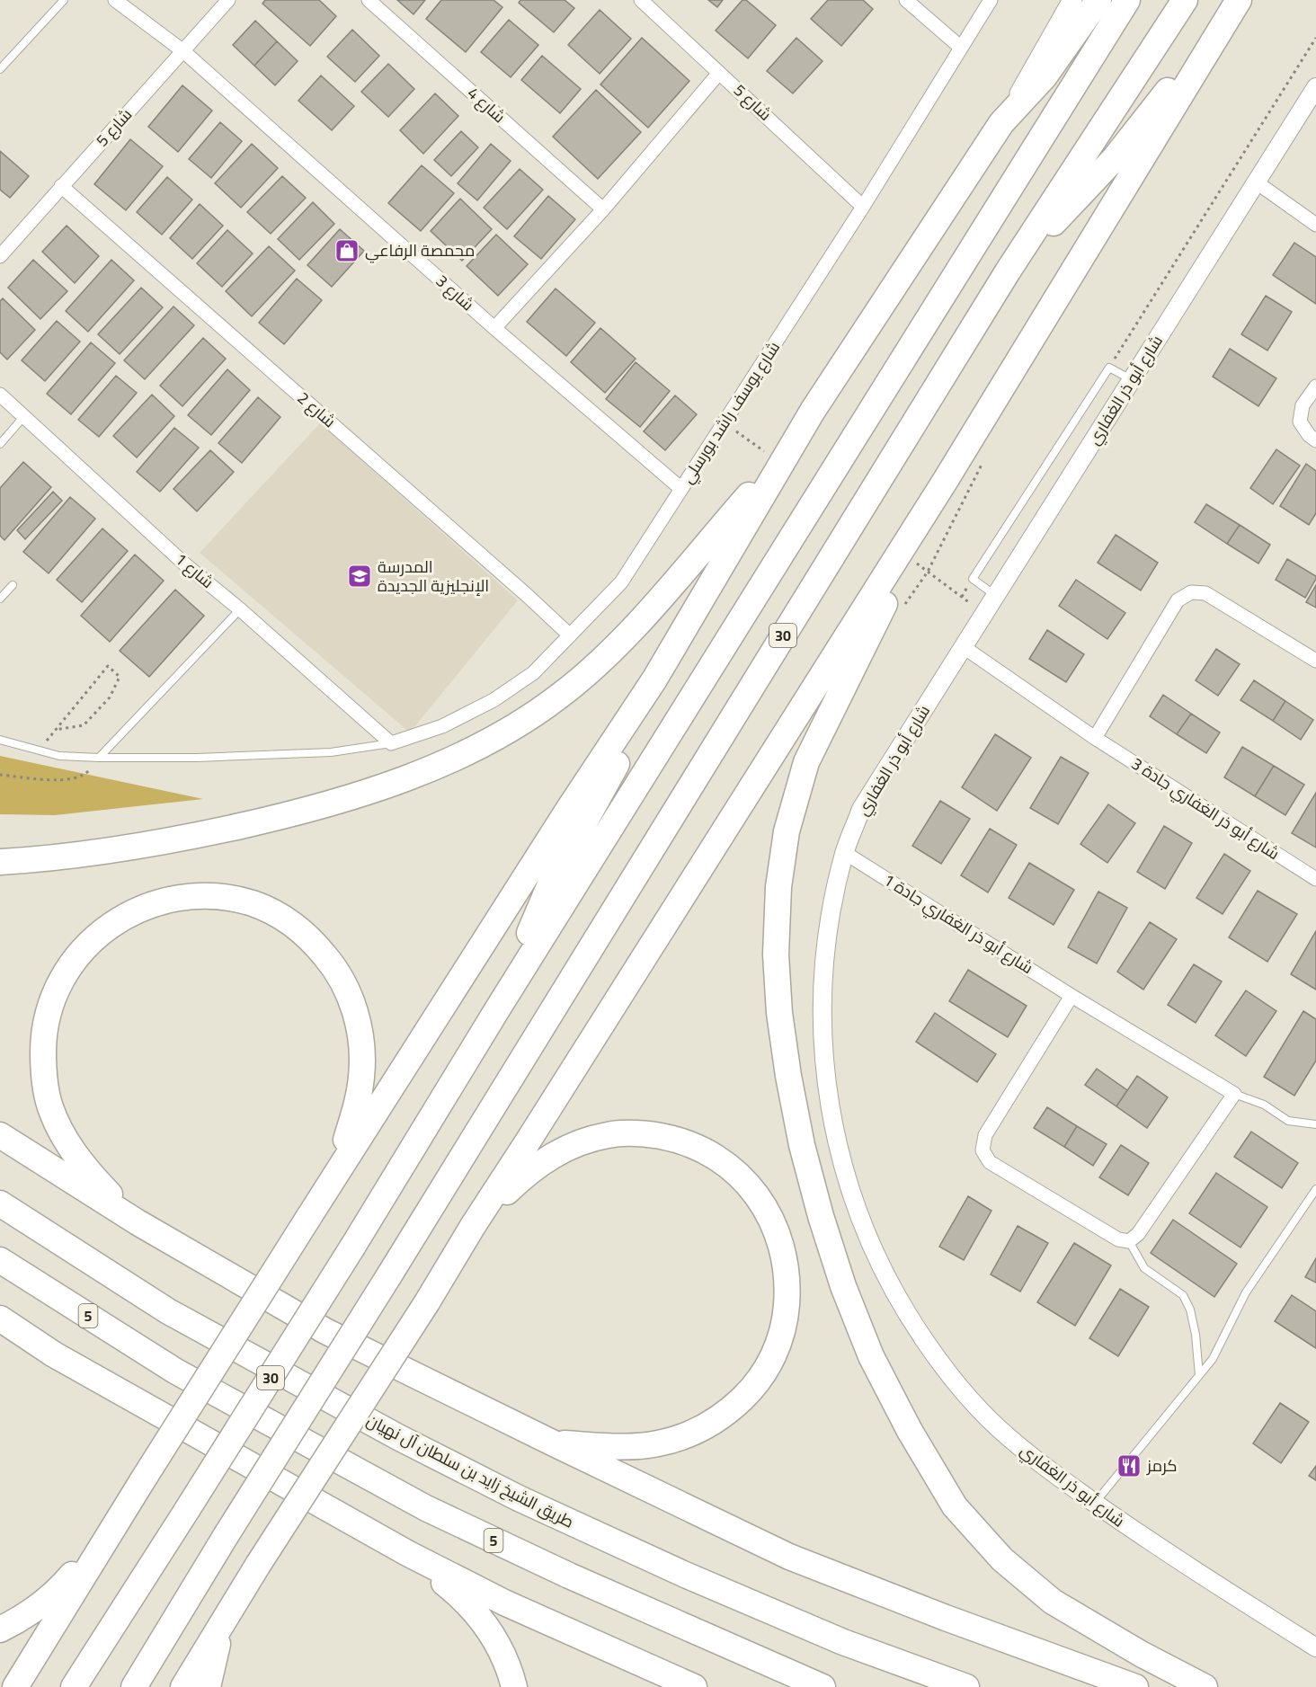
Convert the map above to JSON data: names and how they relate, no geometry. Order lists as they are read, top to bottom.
{
  "streets": {
    "highway": ["30", "5", "طريق الشيخ زايد بن سلطان آل نهيان"],
    "street": [
      "شارع 5",
      "شارع 4",
      "شارع 3",
      "شارع أبو ذر الغفاري",
      "شارع 2",
      "شارع يوسف راشد بورسلي",
      "شارع 1",
      "شارع أبو ذر الغفاري جادة 3",
      "شارع أبو ذر الغفاري جادة 1"
    ]
  },
  "crossings": [
    ["شارع 5", "شارع 3"],
    ["شارع 5", "شارع 2"],
    ["شارع 5", "شارع يوسف راشد بورسلي"],
    ["شارع 3", "شارع يوسف راشد بورسلي"],
    ["شارع أبو ذر الغفاري", "شارع أبو ذر الغفاري جادة 3"],
    ["شارع أبو ذر الغفاري", "شارع أبو ذر الغفاري جادة 1"],
    ["شارع 2", "شارع يوسف راشد بورسلي"],
    ["شارع يوسف راشد بورسلي", "شارع 1"]
  ],
  "places": {
    "shop": ["محمصة الرفاعي"],
    "school or university": ["المدرسة الإنجليزية الجديدة"],
    "restaurant": ["كرمز"]
  }
}
